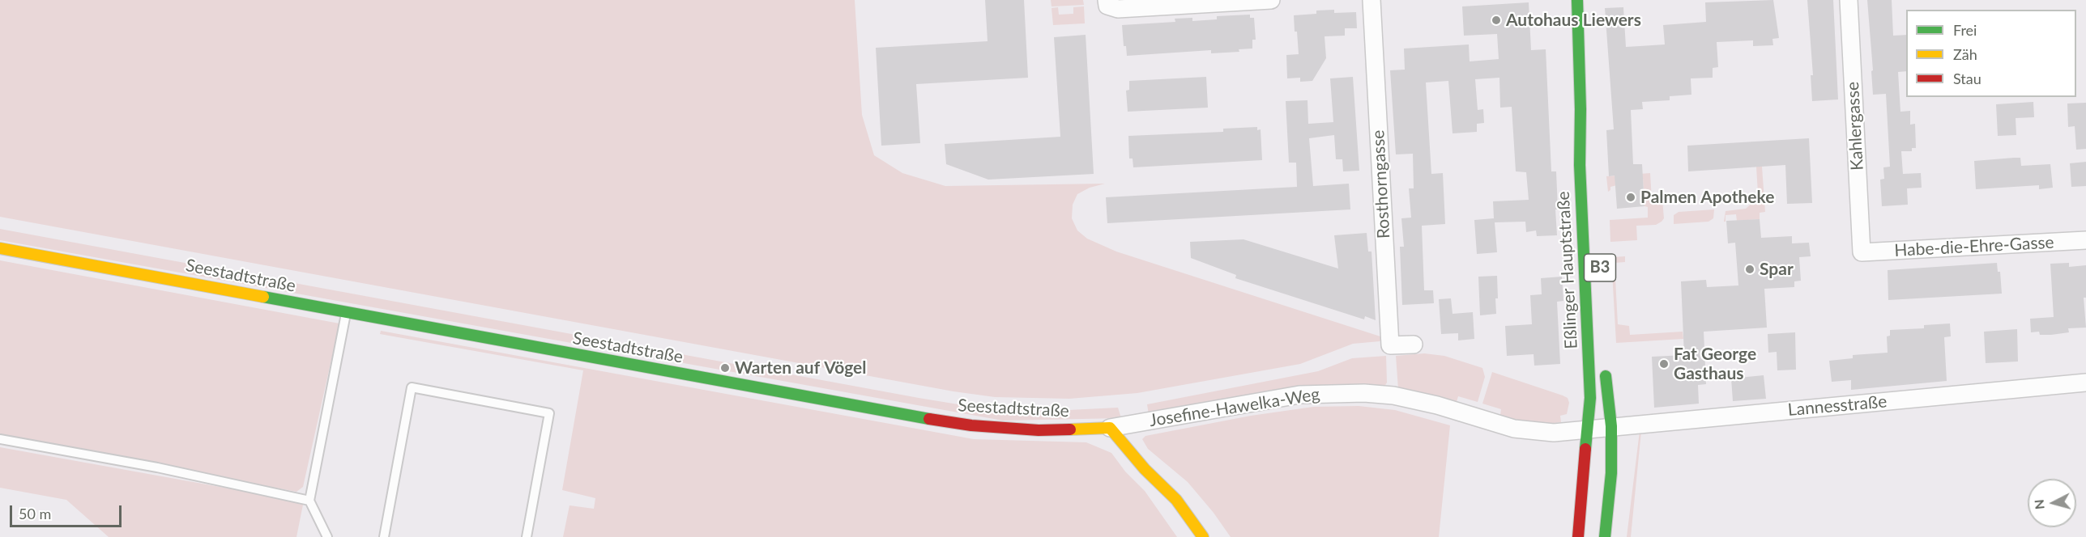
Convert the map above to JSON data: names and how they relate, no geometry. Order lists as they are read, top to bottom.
{
  "streets": {
    "street": [
      "Kahlergasse",
      "Rosthorngasse",
      "Habe-die-Ehre-Gasse",
      "B3",
      "Eßlinger Hauptstraße",
      "Seestadtstraße",
      "Lannesstraße",
      "Josefine-Hawelka-Weg"
    ]
  },
  "crossings": [
    ["Kahlergasse", "Habe-die-Ehre-Gasse"],
    ["B3", "Eßlinger Hauptstraße"],
    ["B3", "Lannesstraße"],
    ["B3", "Josefine-Hawelka-Weg"],
    ["Eßlinger Hauptstraße", "Lannesstraße"],
    ["Eßlinger Hauptstraße", "Josefine-Hawelka-Weg"],
    ["Seestadtstraße", "Josefine-Hawelka-Weg"],
    ["Lannesstraße", "Josefine-Hawelka-Weg"]
  ],
  "places": [
    "Autohaus Liewers",
    "Palmen Apotheke",
    "Spar",
    "Fat George Gasthaus",
    "Warten auf Vögel"
  ],
  "legend": ["Frei", "Zäh", "Stau"],
  "scale_bar": "50 m",
  "north": "left"
}
